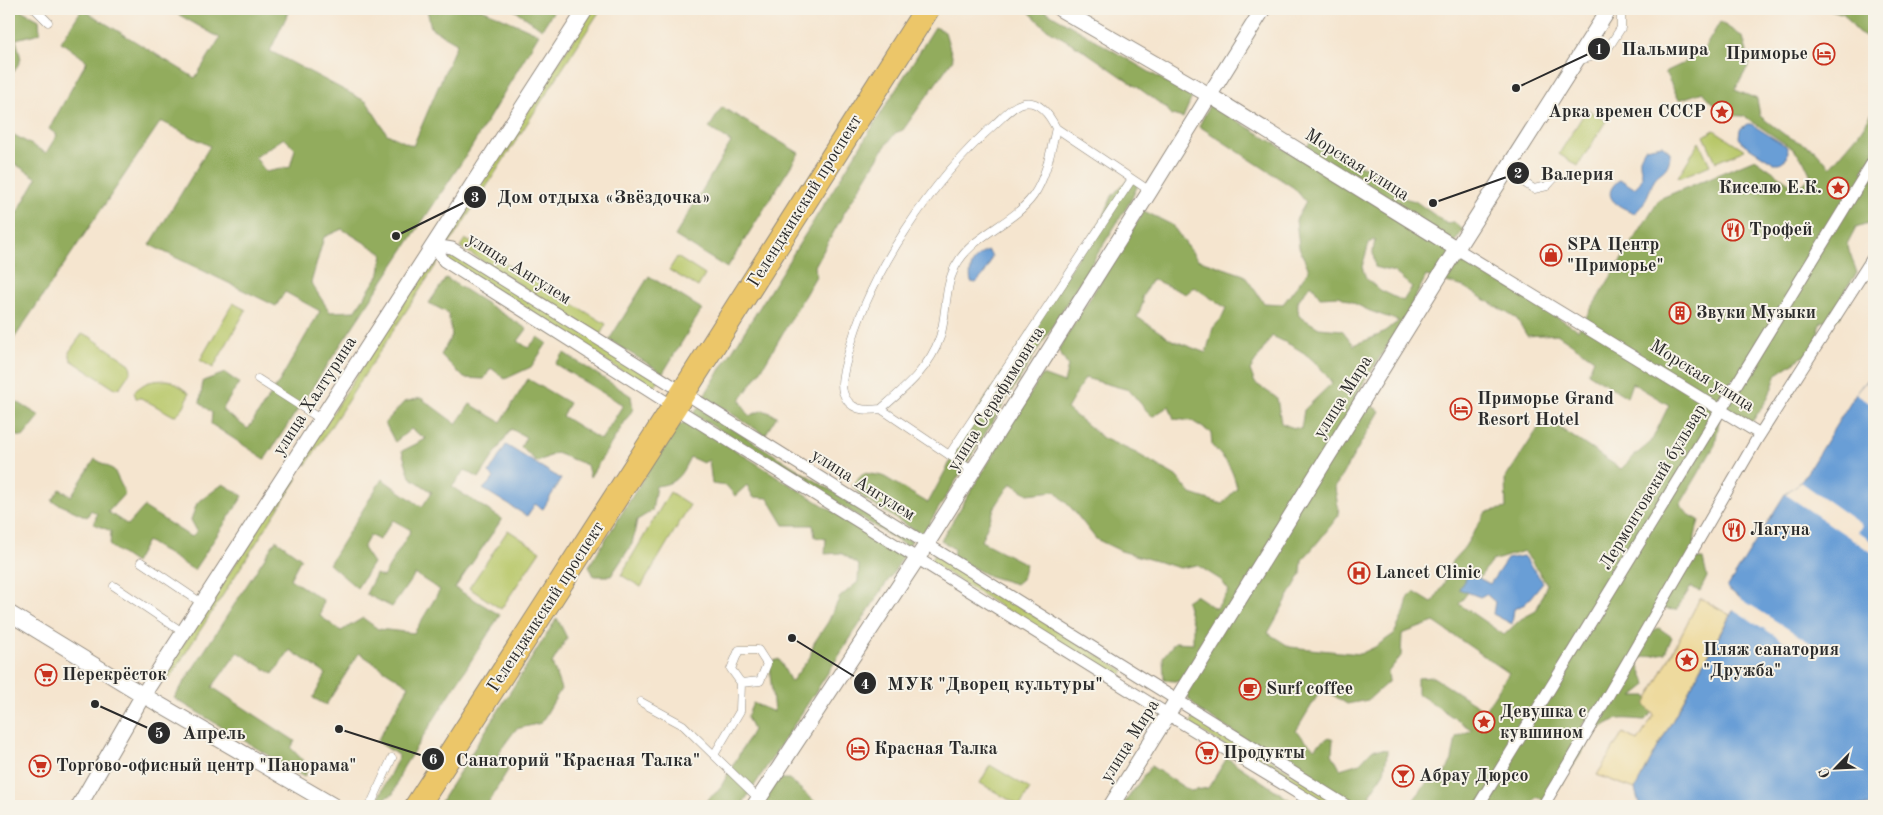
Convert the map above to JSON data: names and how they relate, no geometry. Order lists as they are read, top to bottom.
{
  "streets": {
    "main road": ["Геленджикский проспект"],
    "street": [
      "Морская улица",
      "улица Ангулем",
      "улица Халтурина",
      "улица Мира",
      "улица Серафимовича",
      "Лермонтовский бульвар"
    ]
  },
  "crossings": [
    ["Морская улица", "улица Мира"],
    ["Морская улица", "улица Серафимовича"],
    ["Морская улица", "Лермонтовский бульвар"],
    ["Геленджикский проспект", "улица Ангулем"],
    ["улица Ангулем", "улица Халтурина"],
    ["улица Ангулем", "улица Мира"],
    ["улица Ангулем", "улица Серафимовича"]
  ],
  "places": {
    "hotel": ["Приморье", "Приморье Grand Resort Hotel", "Красная Талка"],
    "other": [
      "Пальмира",
      "Валерия",
      "Дом отдыха «Звёздочка»",
      "МУК \"Дворец культуры\"",
      "Апрель",
      "Санаторий \"Красная Талка\""
    ],
    "place": [
      "Арка времен СССР",
      "Киселю Е.К.",
      "Пляж санатория \"Дружба\"",
      "Девушка с кувшином"
    ],
    "restaurant": ["Трофей", "Лагуна"],
    "shop": ["SPA Центр \"Приморье\""],
    "building": ["Звуки Музыки"],
    "hospital": ["Lancet Clinic"],
    "supermarket": ["Перекрёсток", "Продукты", "Торгово-офисный центр \"Панорама\""],
    "cafe": ["Surf coffee"],
    "bar": ["Абрау Дюрсо"]
  },
  "north": "bottom left"
}
